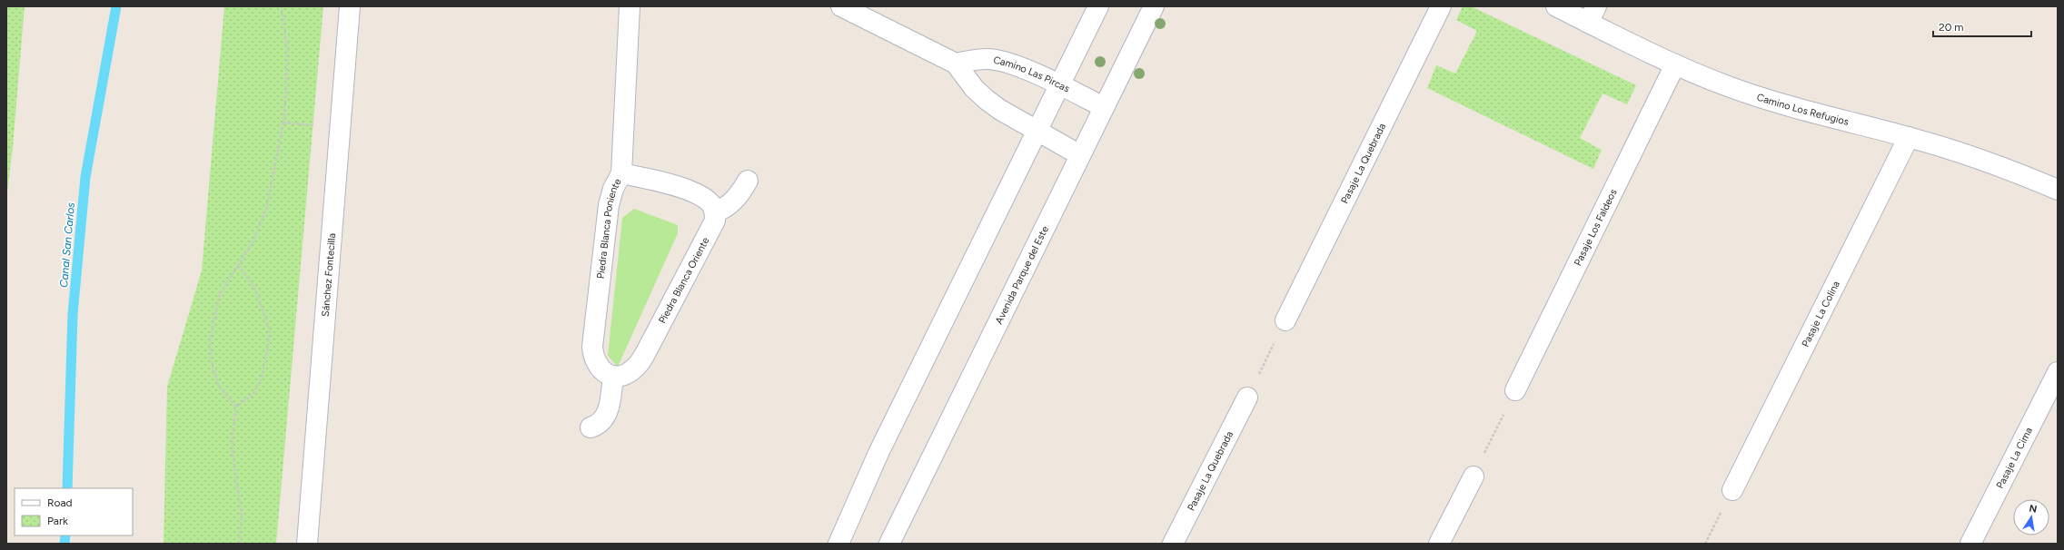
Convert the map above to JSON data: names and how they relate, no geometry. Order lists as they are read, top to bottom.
{
  "streets": {
    "street": [
      "Camino Las Pircas",
      "Camino Los Refugios",
      "Pasaje La Quebrada",
      "Pasaje Los Faldeos",
      "Piedra Blanca Poniente",
      "Sánchez Fontecilla",
      "Avenida Parque del Este",
      "Piedra Blanca Oriente",
      "Pasaje La Colina",
      "Pasaje La Cima"
    ]
  },
  "crossings": [
    ["Camino Las Pircas", "Avenida Parque del Este"],
    ["Camino Los Refugios", "Pasaje Los Faldeos"],
    ["Camino Los Refugios", "Pasaje La Colina"],
    ["Piedra Blanca Poniente", "Piedra Blanca Oriente"]
  ],
  "water": ["Canal San Carlos"],
  "legend": ["Road", "Park"],
  "scale_bar": "20 m",
  "north": "top"
}
